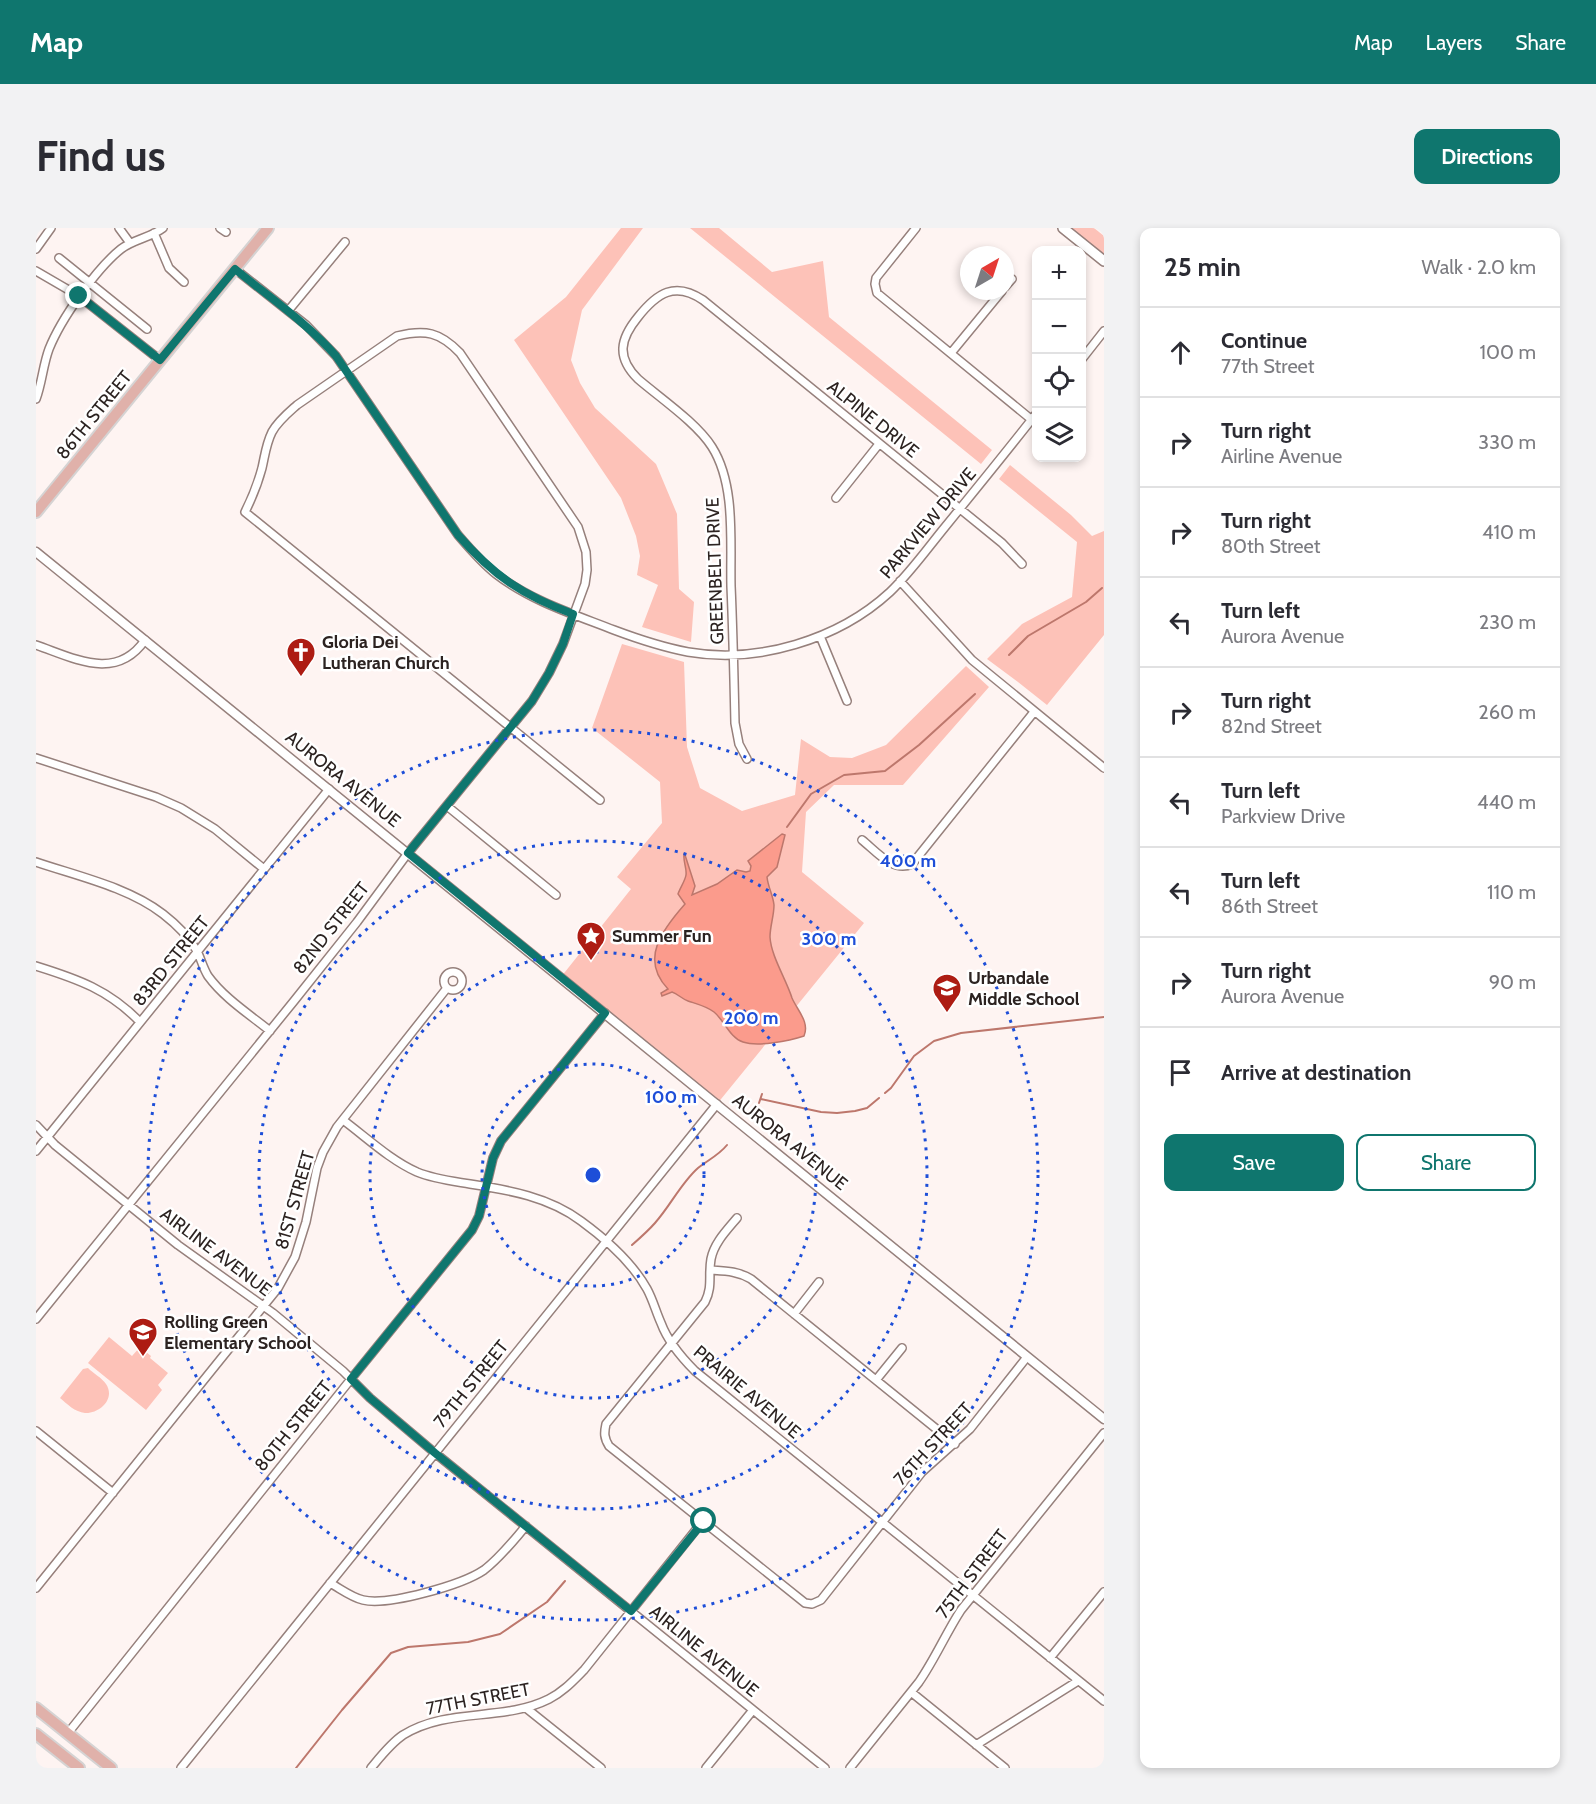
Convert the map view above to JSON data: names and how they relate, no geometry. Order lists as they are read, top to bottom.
{
  "streets": {
    "main road": ["86TH STREET"],
    "street": [
      "ALPINE DRIVE",
      "PARKVIEW DRIVE",
      "GREENBELT DRIVE",
      "AURORA AVENUE",
      "82ND STREET",
      "83RD STREET",
      "81ST STREET",
      "AIRLINE AVENUE",
      "79TH STREET",
      "PRAIRIE AVENUE",
      "80TH STREET",
      "76TH STREET",
      "75TH STREET",
      "77TH STREET"
    ]
  },
  "crossings": [
    ["86TH STREET", "PARKVIEW DRIVE"],
    ["ALPINE DRIVE", "PARKVIEW DRIVE"],
    ["ALPINE DRIVE", "GREENBELT DRIVE"],
    ["PARKVIEW DRIVE", "GREENBELT DRIVE"],
    ["PARKVIEW DRIVE", "82ND STREET"],
    ["AURORA AVENUE", "82ND STREET"],
    ["AURORA AVENUE", "83RD STREET"],
    ["AURORA AVENUE", "79TH STREET"],
    ["AURORA AVENUE", "80TH STREET"],
    ["AURORA AVENUE", "76TH STREET"],
    ["82ND STREET", "AIRLINE AVENUE"],
    ["83RD STREET", "AIRLINE AVENUE"],
    ["81ST STREET", "AIRLINE AVENUE"],
    ["81ST STREET", "PRAIRIE AVENUE"],
    ["AIRLINE AVENUE", "79TH STREET"],
    ["AIRLINE AVENUE", "80TH STREET"],
    ["AIRLINE AVENUE", "77TH STREET"],
    ["79TH STREET", "PRAIRIE AVENUE"],
    ["PRAIRIE AVENUE", "80TH STREET"],
    ["PRAIRIE AVENUE", "76TH STREET"],
    ["PRAIRIE AVENUE", "75TH STREET"],
    ["76TH STREET", "77TH STREET"]
  ],
  "places": {
    "church": ["Gloria Dei Lutheran Church"],
    "place": ["Summer Fun"],
    "school or university": ["Urbandale Middle School", "Rolling Green Elementary School"]
  },
  "north": "top right",
  "page": {
    "header": "Map",
    "nav": ["Map", "Layers", "Share"],
    "buttons": [
      "Directions",
      ["Save", "Share"]
    ],
    "title": "Find us",
    "heading": ["25 min", "Walk · 2.0 km"],
    "map_buttons": ["+", "−"],
    "list": [
      ["Continue", "77th Street", "100 m"],
      ["Turn right", "Airline Avenue", "330 m"],
      ["Turn right", "80th Street", "410 m"],
      ["Turn left", "Aurora Avenue", "230 m"],
      ["Turn right", "82nd Street", "260 m"],
      ["Turn left", "Parkview Drive", "440 m"],
      ["Turn left", "86th Street", "110 m"],
      ["Turn right", "Aurora Avenue", "90 m"],
      "Arrive at destination"
    ]
  },
  "rings": [
    "400 m",
    "300 m",
    "200 m",
    "100 m"
  ]
}
